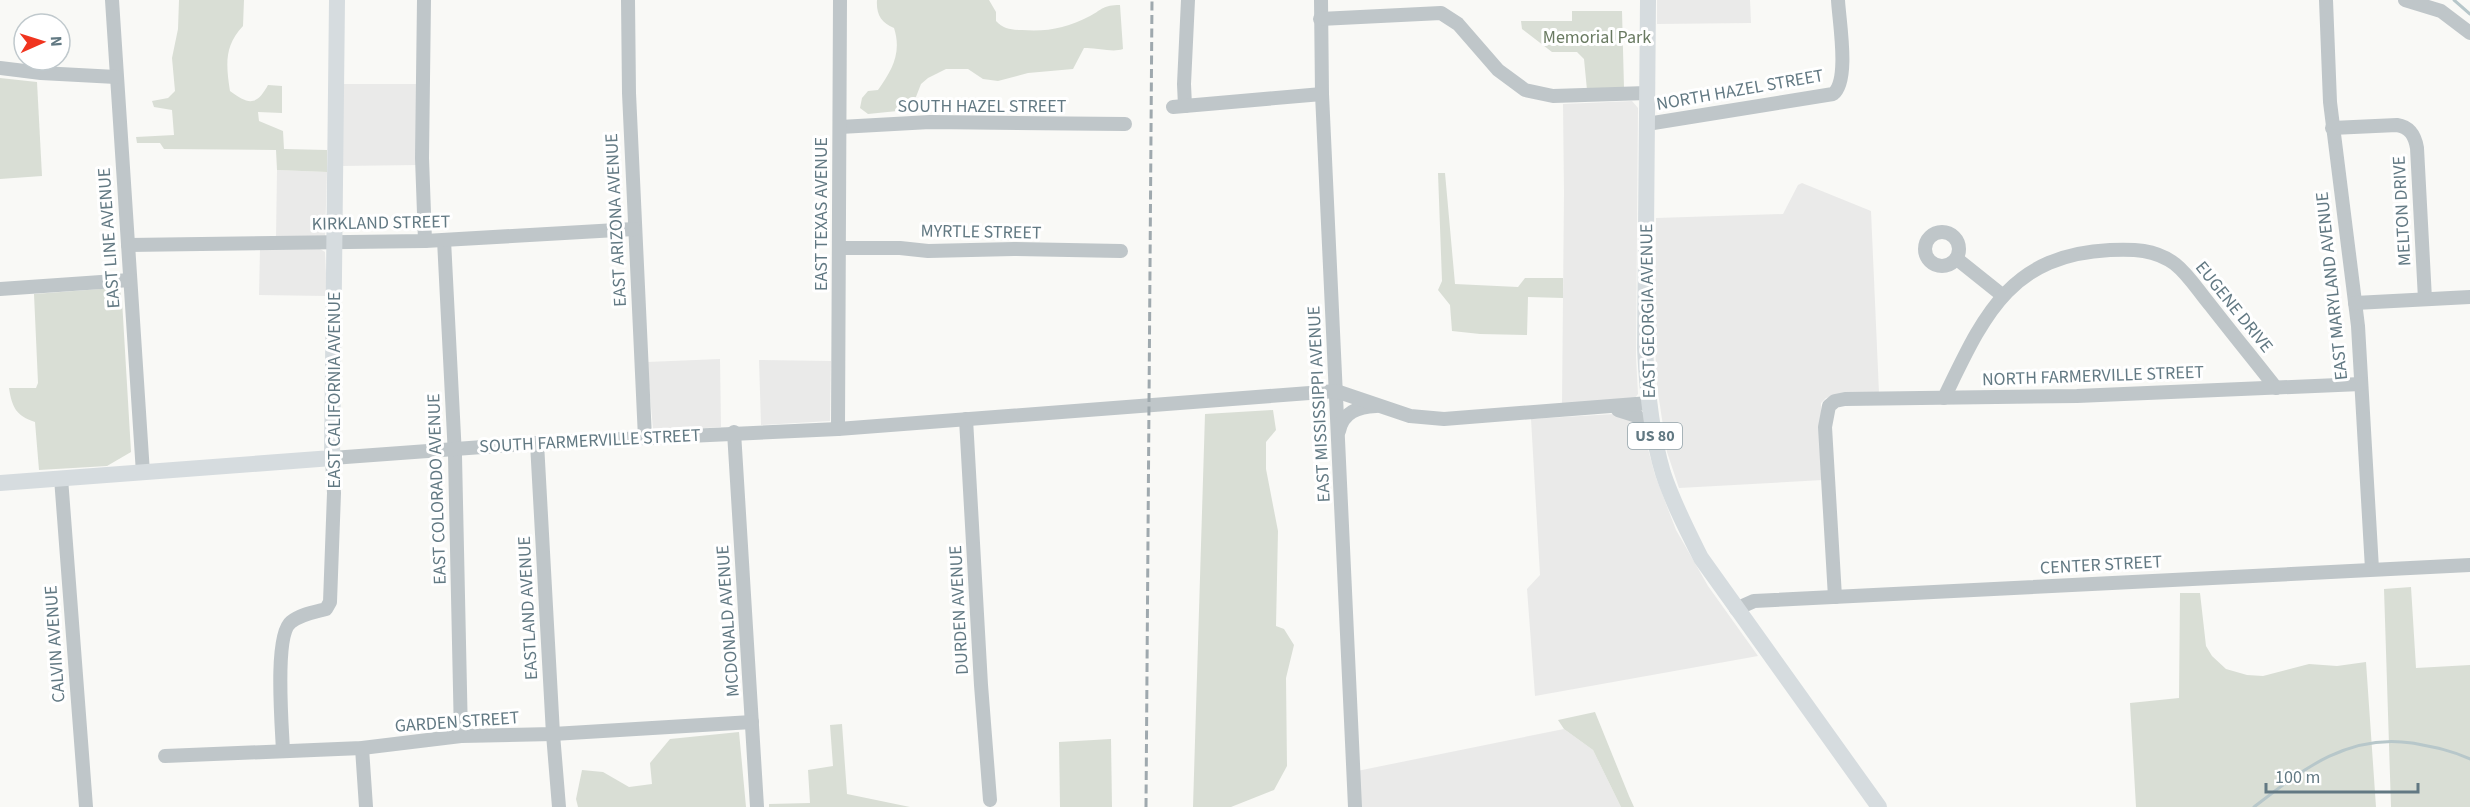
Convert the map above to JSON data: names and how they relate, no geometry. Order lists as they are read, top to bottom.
{
  "streets": {
    "main road": [
      "EAST GEORGIA AVENUE",
      "EAST CALIFORNIA AVENUE",
      "US 80",
      "SOUTH FARMERVILLE STREET"
    ],
    "street": [
      "NORTH HAZEL STREET",
      "SOUTH HAZEL STREET",
      "MELTON DRIVE",
      "EAST TEXAS AVENUE",
      "EAST ARIZONA AVENUE",
      "KIRKLAND STREET",
      "MYRTLE STREET",
      "EAST LINE AVENUE",
      "EAST MARYLAND AVENUE",
      "EUGENE DRIVE",
      "NORTH FARMERVILLE STREET",
      "EAST MISSISSIPPI AVENUE",
      "EAST COLORADO AVENUE",
      "CENTER STREET",
      "EASTLAND AVENUE",
      "DURDEN AVENUE",
      "MCDONALD AVENUE",
      "CALVIN AVENUE",
      "GARDEN STREET"
    ]
  },
  "crossings": [
    ["NORTH HAZEL STREET", "EAST GEORGIA AVENUE"],
    ["SOUTH HAZEL STREET", "EAST TEXAS AVENUE"],
    ["MELTON DRIVE", "EAST MARYLAND AVENUE"],
    ["EAST TEXAS AVENUE", "MYRTLE STREET"],
    ["EAST TEXAS AVENUE", "SOUTH FARMERVILLE STREET"],
    ["EAST ARIZONA AVENUE", "KIRKLAND STREET"],
    ["EAST ARIZONA AVENUE", "SOUTH FARMERVILLE STREET"],
    ["KIRKLAND STREET", "EAST LINE AVENUE"],
    ["KIRKLAND STREET", "EAST CALIFORNIA AVENUE"],
    ["KIRKLAND STREET", "EAST COLORADO AVENUE"],
    ["EAST LINE AVENUE", "SOUTH FARMERVILLE STREET"],
    ["EAST MARYLAND AVENUE", "NORTH FARMERVILLE STREET"],
    ["EAST MARYLAND AVENUE", "CENTER STREET"],
    ["EUGENE DRIVE", "NORTH FARMERVILLE STREET"],
    ["EAST GEORGIA AVENUE", "CENTER STREET"],
    ["NORTH FARMERVILLE STREET", "CENTER STREET"],
    ["EAST CALIFORNIA AVENUE", "SOUTH FARMERVILLE STREET"],
    ["EAST CALIFORNIA AVENUE", "GARDEN STREET"],
    ["EAST MISSISSIPPI AVENUE", "SOUTH FARMERVILLE STREET"],
    ["SOUTH FARMERVILLE STREET", "EAST COLORADO AVENUE"],
    ["SOUTH FARMERVILLE STREET", "EASTLAND AVENUE"],
    ["SOUTH FARMERVILLE STREET", "DURDEN AVENUE"],
    ["SOUTH FARMERVILLE STREET", "MCDONALD AVENUE"],
    ["SOUTH FARMERVILLE STREET", "CALVIN AVENUE"],
    ["EAST COLORADO AVENUE", "GARDEN STREET"],
    ["EASTLAND AVENUE", "GARDEN STREET"],
    ["MCDONALD AVENUE", "GARDEN STREET"]
  ],
  "parks": ["Memorial Park"],
  "scale_bar": "100 m",
  "north": "right"
}
